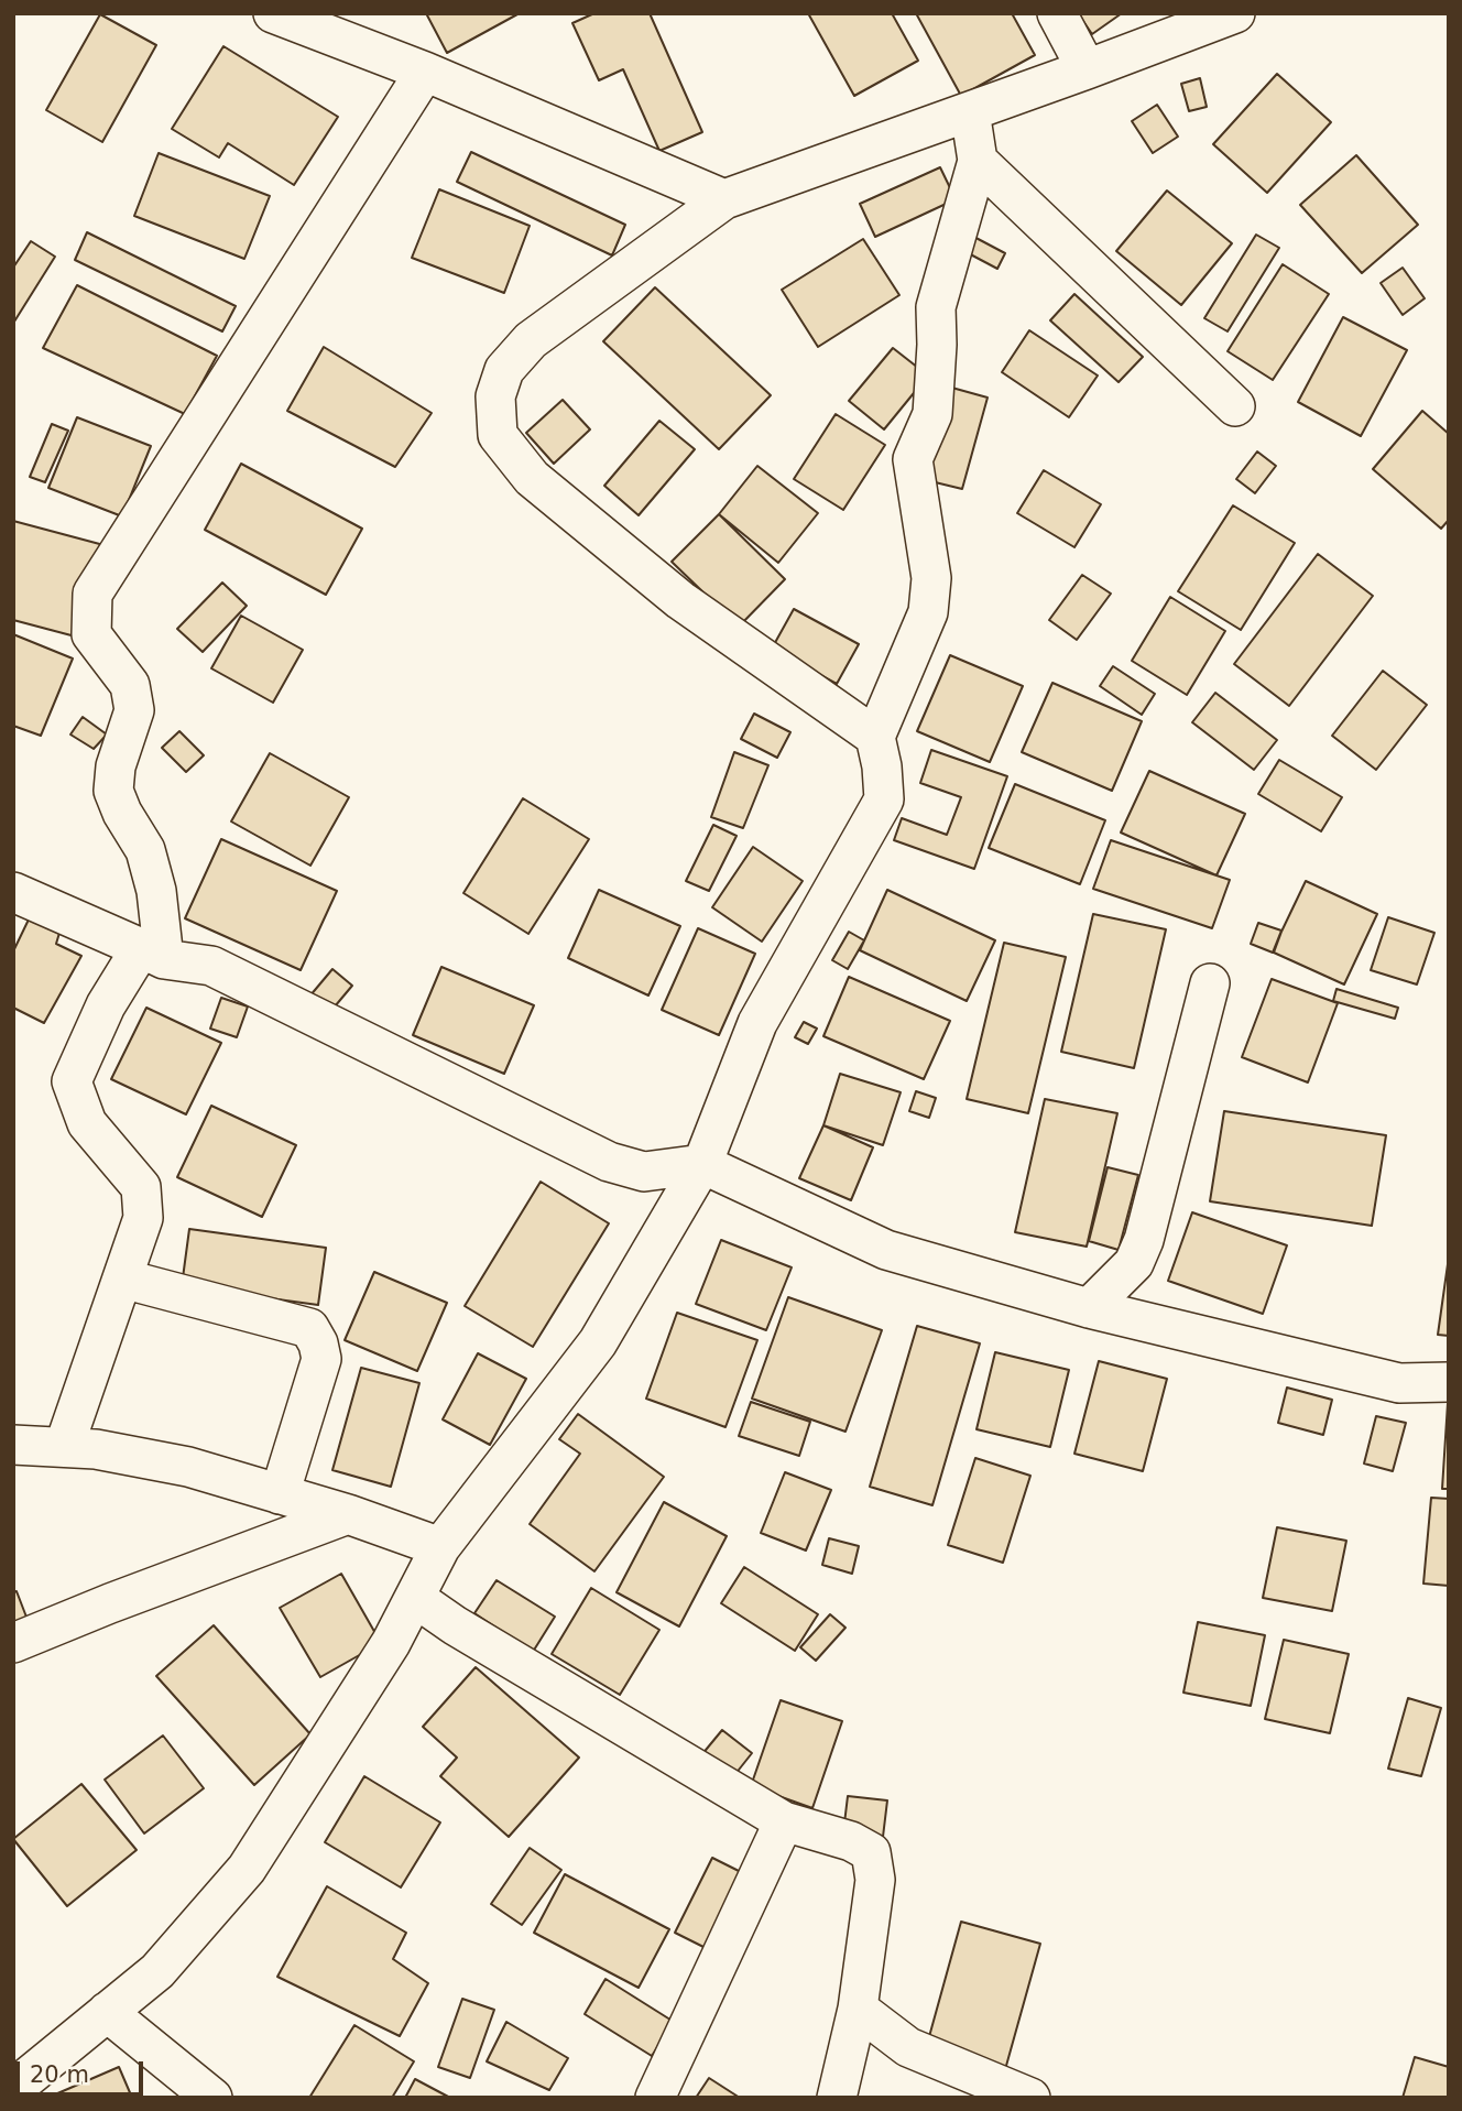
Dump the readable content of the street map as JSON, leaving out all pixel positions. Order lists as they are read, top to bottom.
{
  "scale_bar": "20 m"
}
